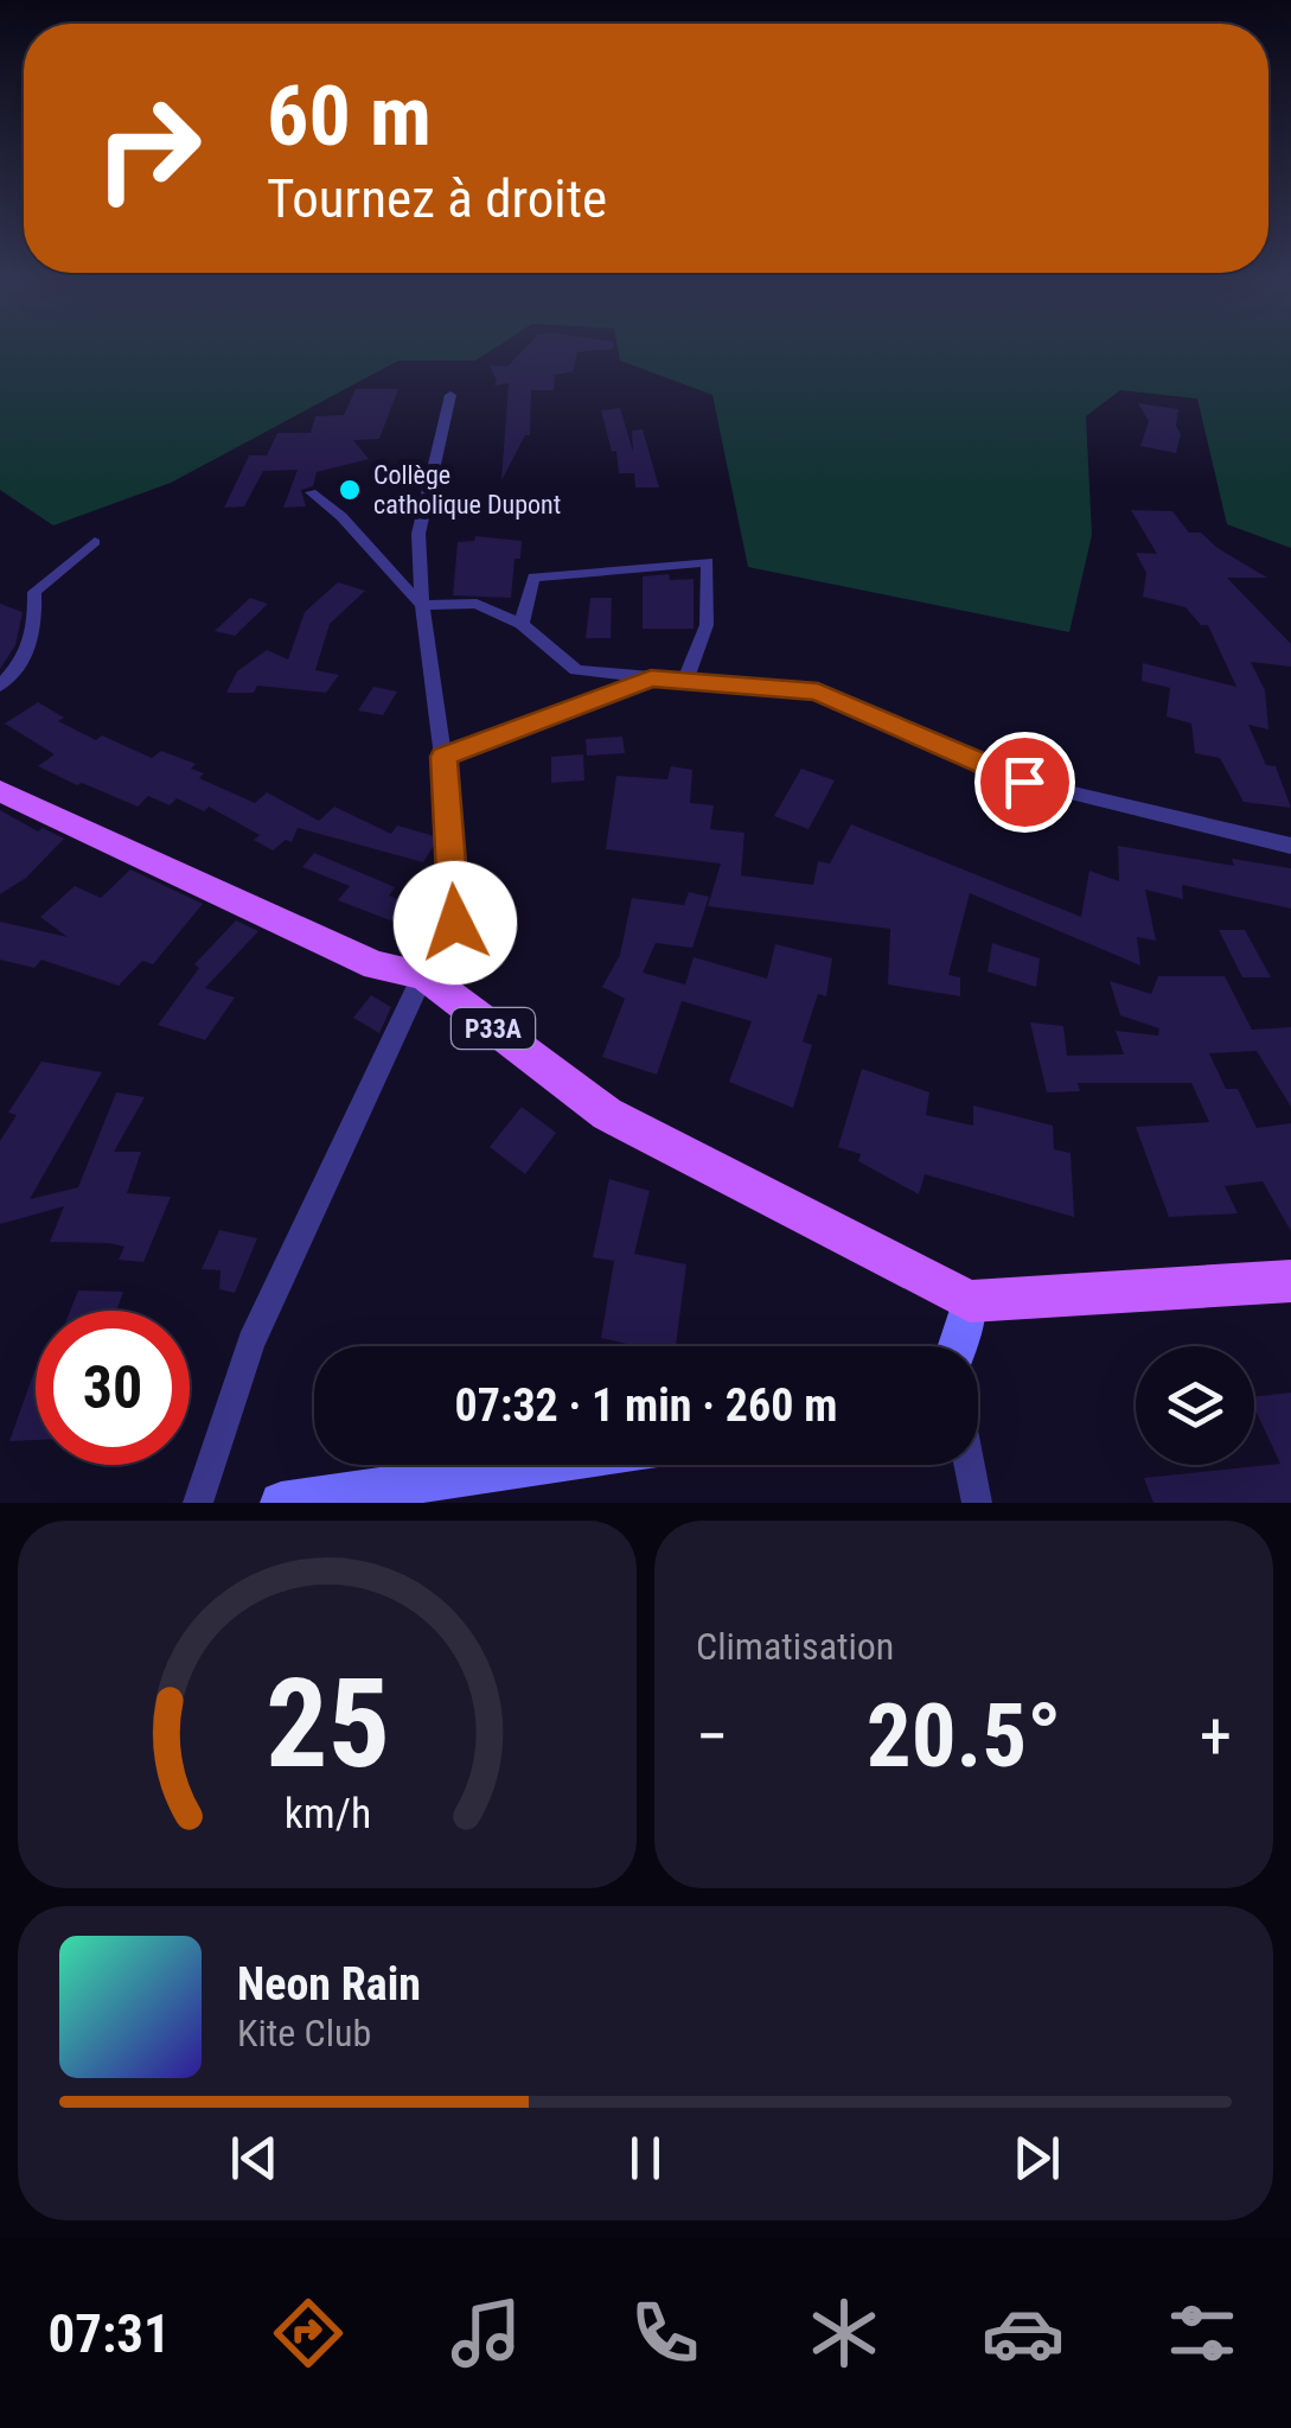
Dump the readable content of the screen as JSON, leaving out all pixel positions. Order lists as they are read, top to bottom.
{
  "streets": {
    "main road": ["P33A"]
  },
  "places": ["Collège catholique Dupont"],
  "page": {
    "turn": ["60 m", "Tournez à droite"],
    "limit": "30",
    "trip": "07:32 · 1 min · 260 m",
    "tile": "Climatisation",
    "heat": ["−", "20.5°", "+"],
    "song": ["Neon Rain", "Kite Club"],
    "tabs": "07:31",
    "gauge": ["25", "km/h"]
  }
}
